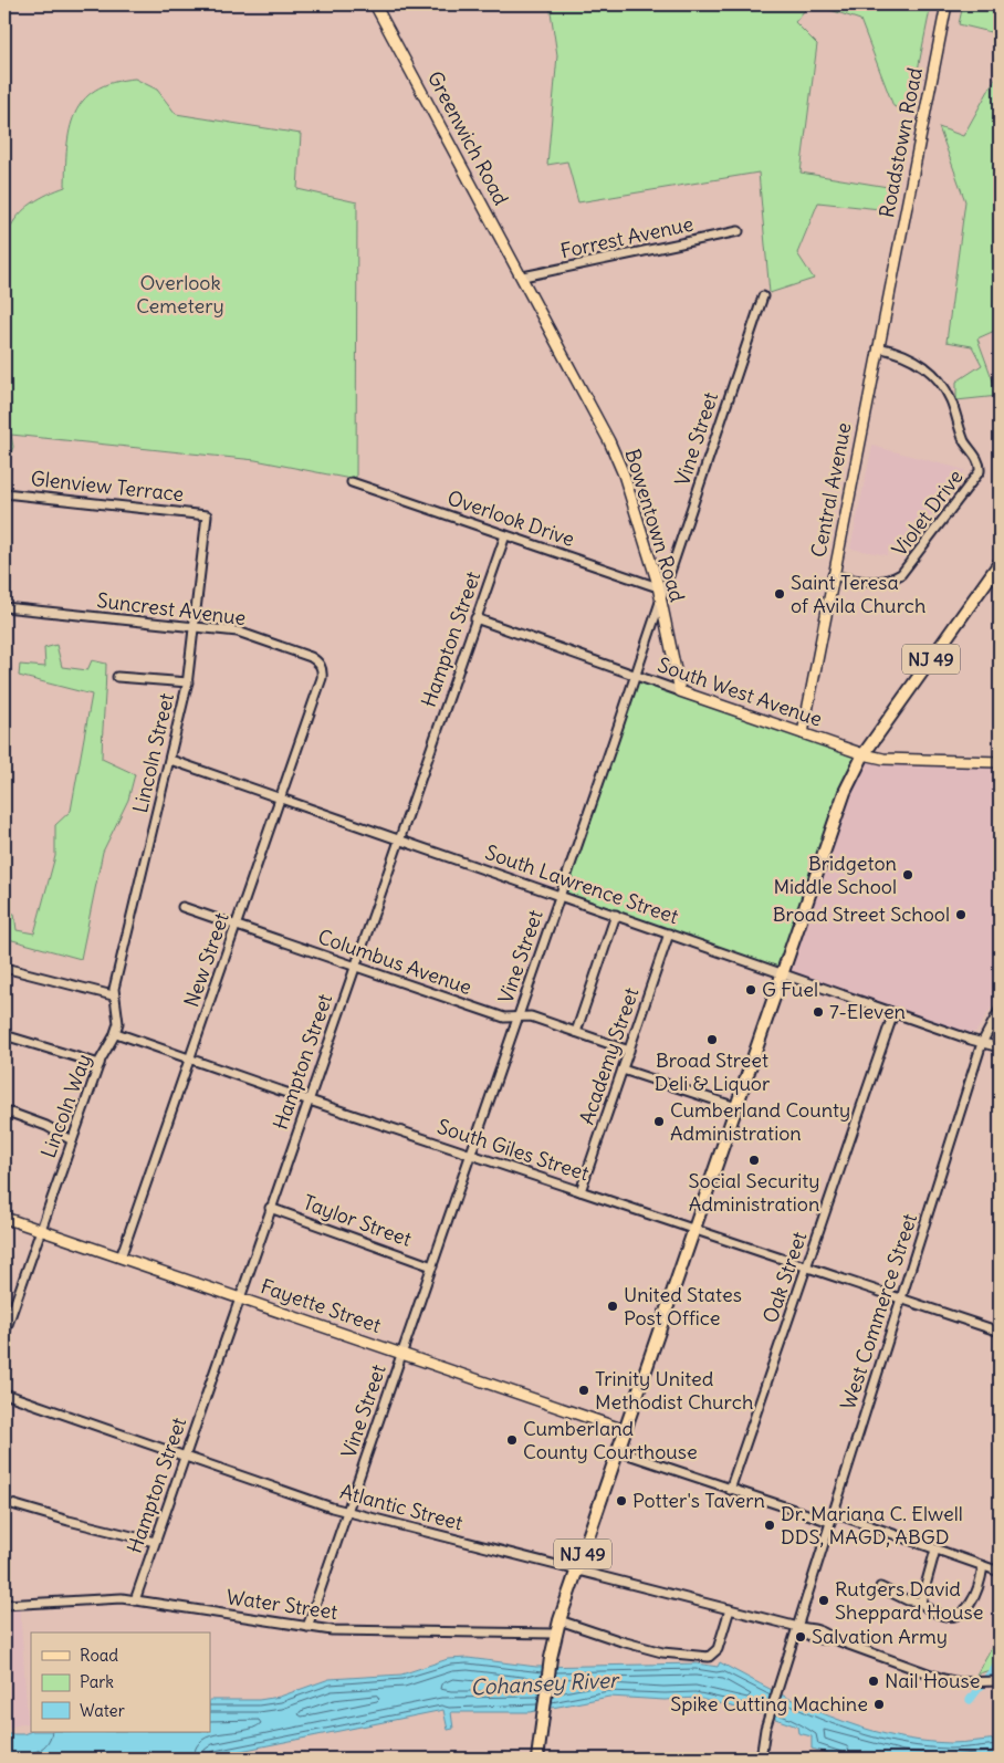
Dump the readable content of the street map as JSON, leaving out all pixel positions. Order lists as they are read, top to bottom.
{
  "streets": {
    "highway": ["NJ 49"],
    "main road": [
      "Greenwich Road",
      "Roadstown Road",
      "Central Avenue",
      "Bowentown Road",
      "South West Avenue",
      "Fayette Street"
    ],
    "street": [
      "Forrest Avenue",
      "Vine Street",
      "Glenview Terrace",
      "Violet Drive",
      "Overlook Drive",
      "Suncrest Avenue",
      "Hampton Street",
      "Lincoln Street",
      "South Lawrence Street",
      "New Street",
      "Columbus Avenue",
      "Academy Street",
      "Lincoln Way",
      "South Giles Street",
      "Taylor Street",
      "Oak Street",
      "West Commerce Street",
      "Atlantic Street",
      "Water Street"
    ]
  },
  "crossings": [
    ["Greenwich Road", "Forrest Avenue"],
    ["Greenwich Road", "Bowentown Road"],
    ["Roadstown Road", "Central Avenue"],
    ["Vine Street", "Bowentown Road"],
    ["Vine Street", "South West Avenue"],
    ["Vine Street", "South Lawrence Street"],
    ["Vine Street", "Columbus Avenue"],
    ["Vine Street", "South Giles Street"],
    ["Vine Street", "Taylor Street"],
    ["Vine Street", "Fayette Street"],
    ["Vine Street", "Atlantic Street"],
    ["Vine Street", "Water Street"],
    ["Glenview Terrace", "Lincoln Street"],
    ["Central Avenue", "Violet Drive"],
    ["Central Avenue", "South West Avenue"],
    ["Overlook Drive", "Bowentown Road"],
    ["Overlook Drive", "Hampton Street"],
    ["Bowentown Road", "South West Avenue"],
    ["Suncrest Avenue", "Lincoln Street"],
    ["Suncrest Avenue", "New Street"],
    ["Hampton Street", "South West Avenue"],
    ["Hampton Street", "South Lawrence Street"],
    ["Hampton Street", "Columbus Avenue"],
    ["Hampton Street", "South Giles Street"],
    ["Hampton Street", "Taylor Street"],
    ["Hampton Street", "Fayette Street"],
    ["Hampton Street", "Atlantic Street"],
    ["Hampton Street", "Water Street"],
    ["NJ 49", "South West Avenue"],
    ["NJ 49", "South Lawrence Street"],
    ["NJ 49", "South Giles Street"],
    ["NJ 49", "Fayette Street"],
    ["NJ 49", "Atlantic Street"],
    ["NJ 49", "Water Street"],
    ["Lincoln Street", "South Lawrence Street"],
    ["Lincoln Street", "Lincoln Way"],
    ["South Lawrence Street", "New Street"],
    ["South Lawrence Street", "Academy Street"],
    ["South Lawrence Street", "Oak Street"],
    ["South Lawrence Street", "West Commerce Street"],
    ["New Street", "Columbus Avenue"],
    ["New Street", "South Giles Street"],
    ["New Street", "Fayette Street"],
    ["Columbus Avenue", "Academy Street"],
    ["Academy Street", "South Giles Street"],
    ["Lincoln Way", "South Giles Street"],
    ["Lincoln Way", "Fayette Street"],
    ["South Giles Street", "Oak Street"],
    ["South Giles Street", "West Commerce Street"],
    ["West Commerce Street", "Atlantic Street"]
  ],
  "water": ["Cohansey River"],
  "parks": ["Overlook Cemetery"],
  "places": [
    "Saint Teresa of Avila Church",
    "Bridgeton Middle School",
    "Broad Street School",
    "G Fuel",
    "7-Eleven",
    "Broad Street Deli & Liquor",
    "Cumberland County Administration",
    "Social Security Administration",
    "United States Post Office",
    "Trinity United Methodist Church",
    "Cumberland County Courthouse",
    "Potter's Tavern",
    "Dr. Mariana C. Elwell DDS, MAGD, ABGD",
    "Rutgers David Sheppard House",
    "Salvation Army",
    "Nail House",
    "Spike Cutting Machine"
  ],
  "legend": ["Road", "Park", "Water"]
}
